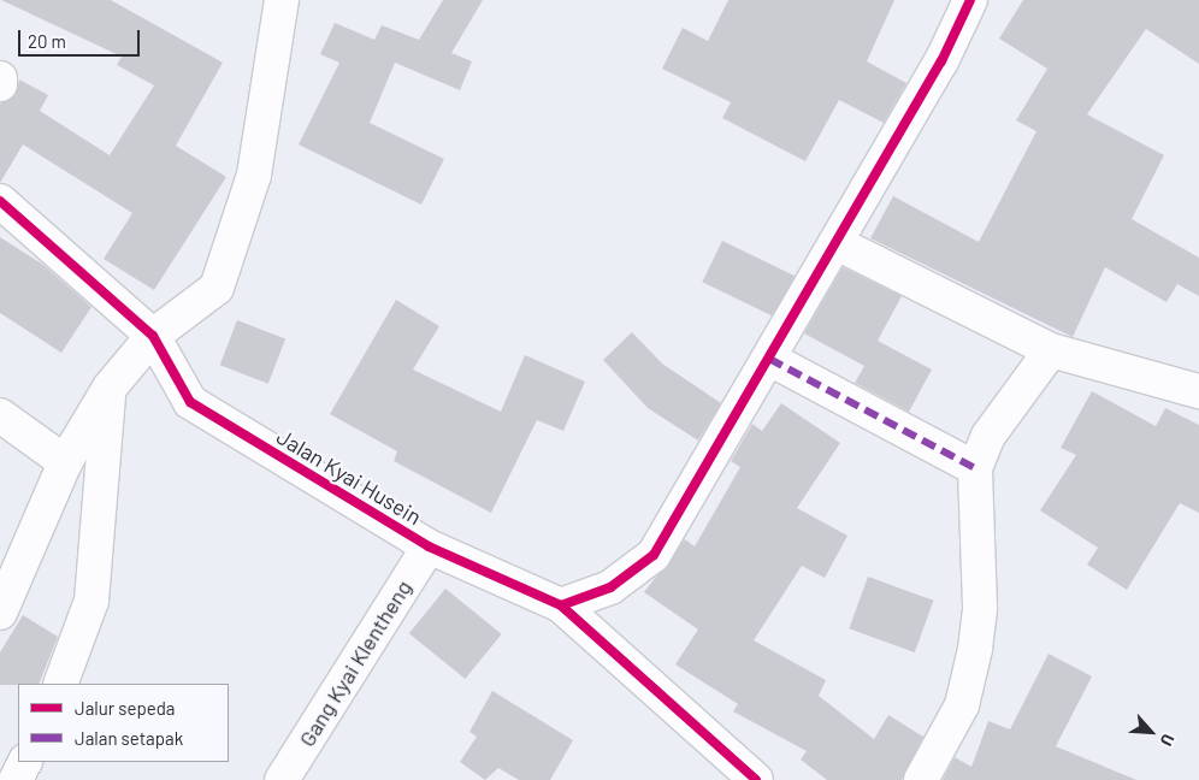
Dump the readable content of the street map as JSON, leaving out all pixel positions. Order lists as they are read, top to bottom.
{
  "streets": {
    "street": ["Jalan Kyai Husein", "Gang Kyai Klentheng"]
  },
  "crossings": [
    ["Jalan Kyai Husein", "Gang Kyai Klentheng"]
  ],
  "legend": ["Jalur sepeda", "Jalan setapak"],
  "scale_bar": "20 m",
  "north": "bottom right"
}
